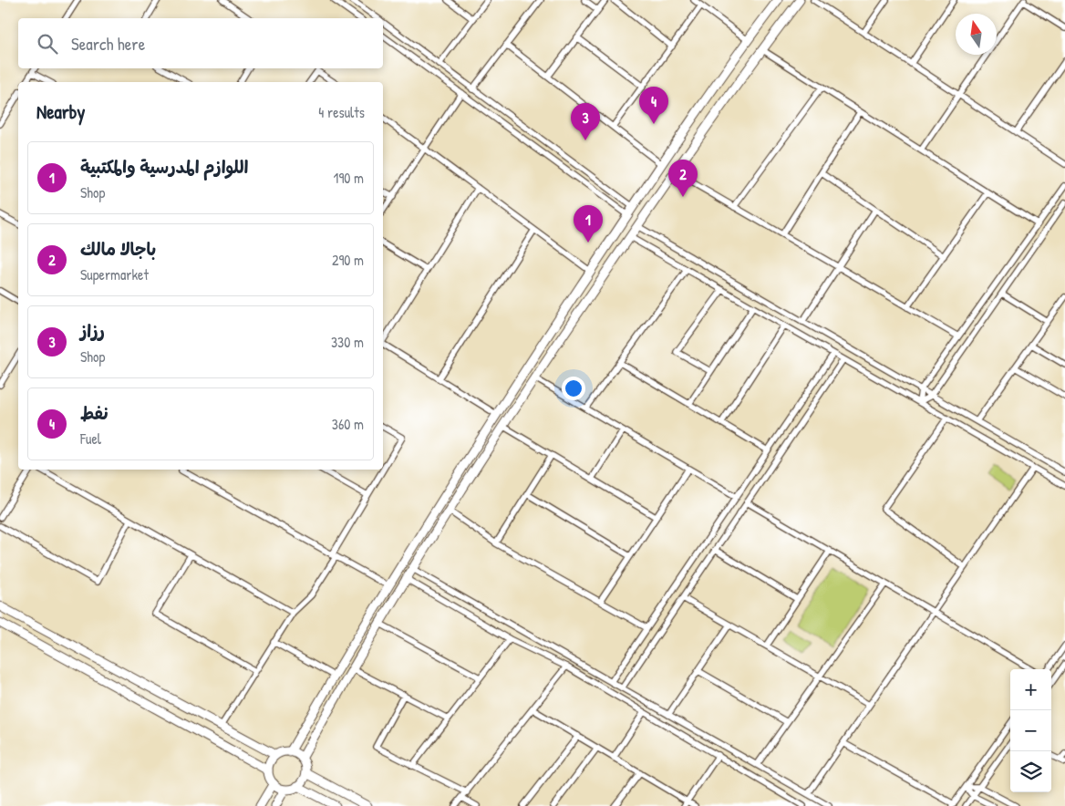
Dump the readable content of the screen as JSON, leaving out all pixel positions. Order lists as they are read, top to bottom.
{
  "north": "top",
  "page": {
    "search": "Search here",
    "heading": ["Nearby", "4 results"],
    "pins": [
      "4",
      "3",
      "2",
      "1"
    ],
    "list": [
      {
        "mark": "1",
        "name": "اللوازم المدرسية والمكتبية",
        "note": "Shop",
        "value": "190 m"
      },
      {
        "mark": "2",
        "name": "باجالا مالك",
        "note": "Supermarket",
        "value": "290 m"
      },
      {
        "mark": "3",
        "name": "رزاز",
        "note": "Shop",
        "value": "330 m"
      },
      {
        "mark": "4",
        "name": "نفط",
        "note": "Fuel",
        "value": "360 m"
      }
    ],
    "map_buttons": ["+", "−"]
  }
}
